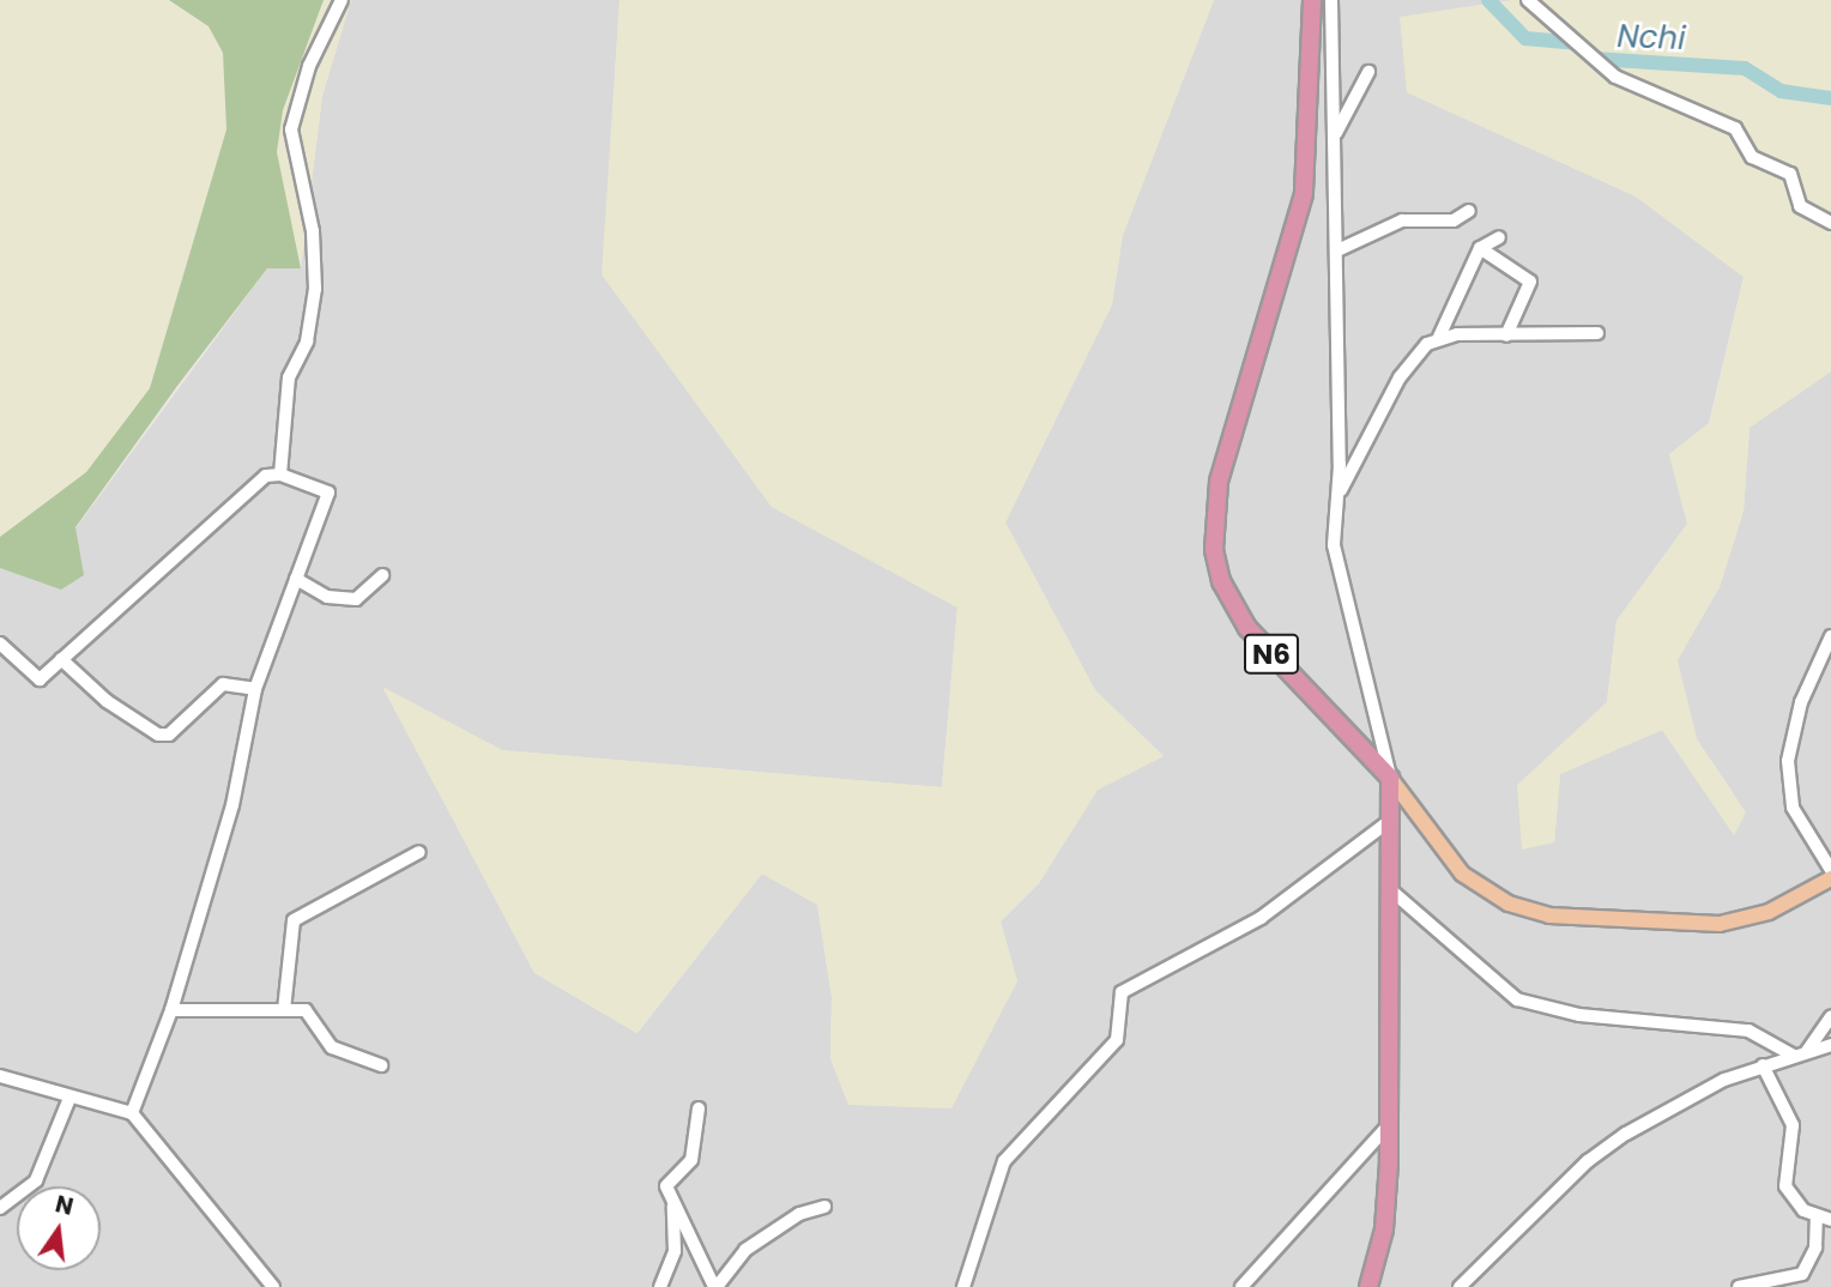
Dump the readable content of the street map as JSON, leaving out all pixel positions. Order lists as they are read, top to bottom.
{
  "streets": {
    "highway": ["N6"]
  },
  "water": ["Nchi"],
  "north": "top"
}
